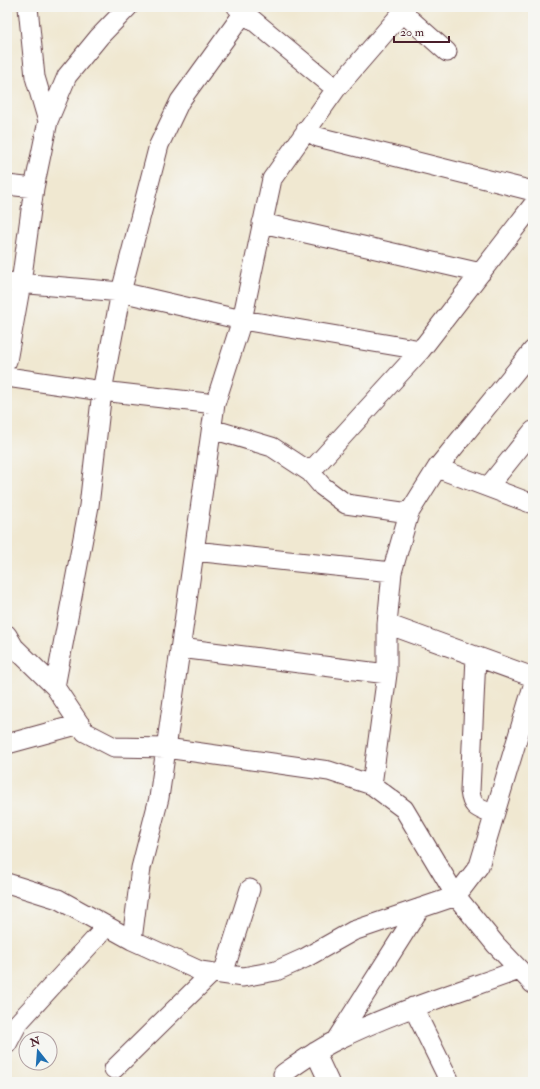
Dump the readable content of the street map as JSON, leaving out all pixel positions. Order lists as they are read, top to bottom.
{
  "scale_bar": "20 m",
  "north": "top"
}
